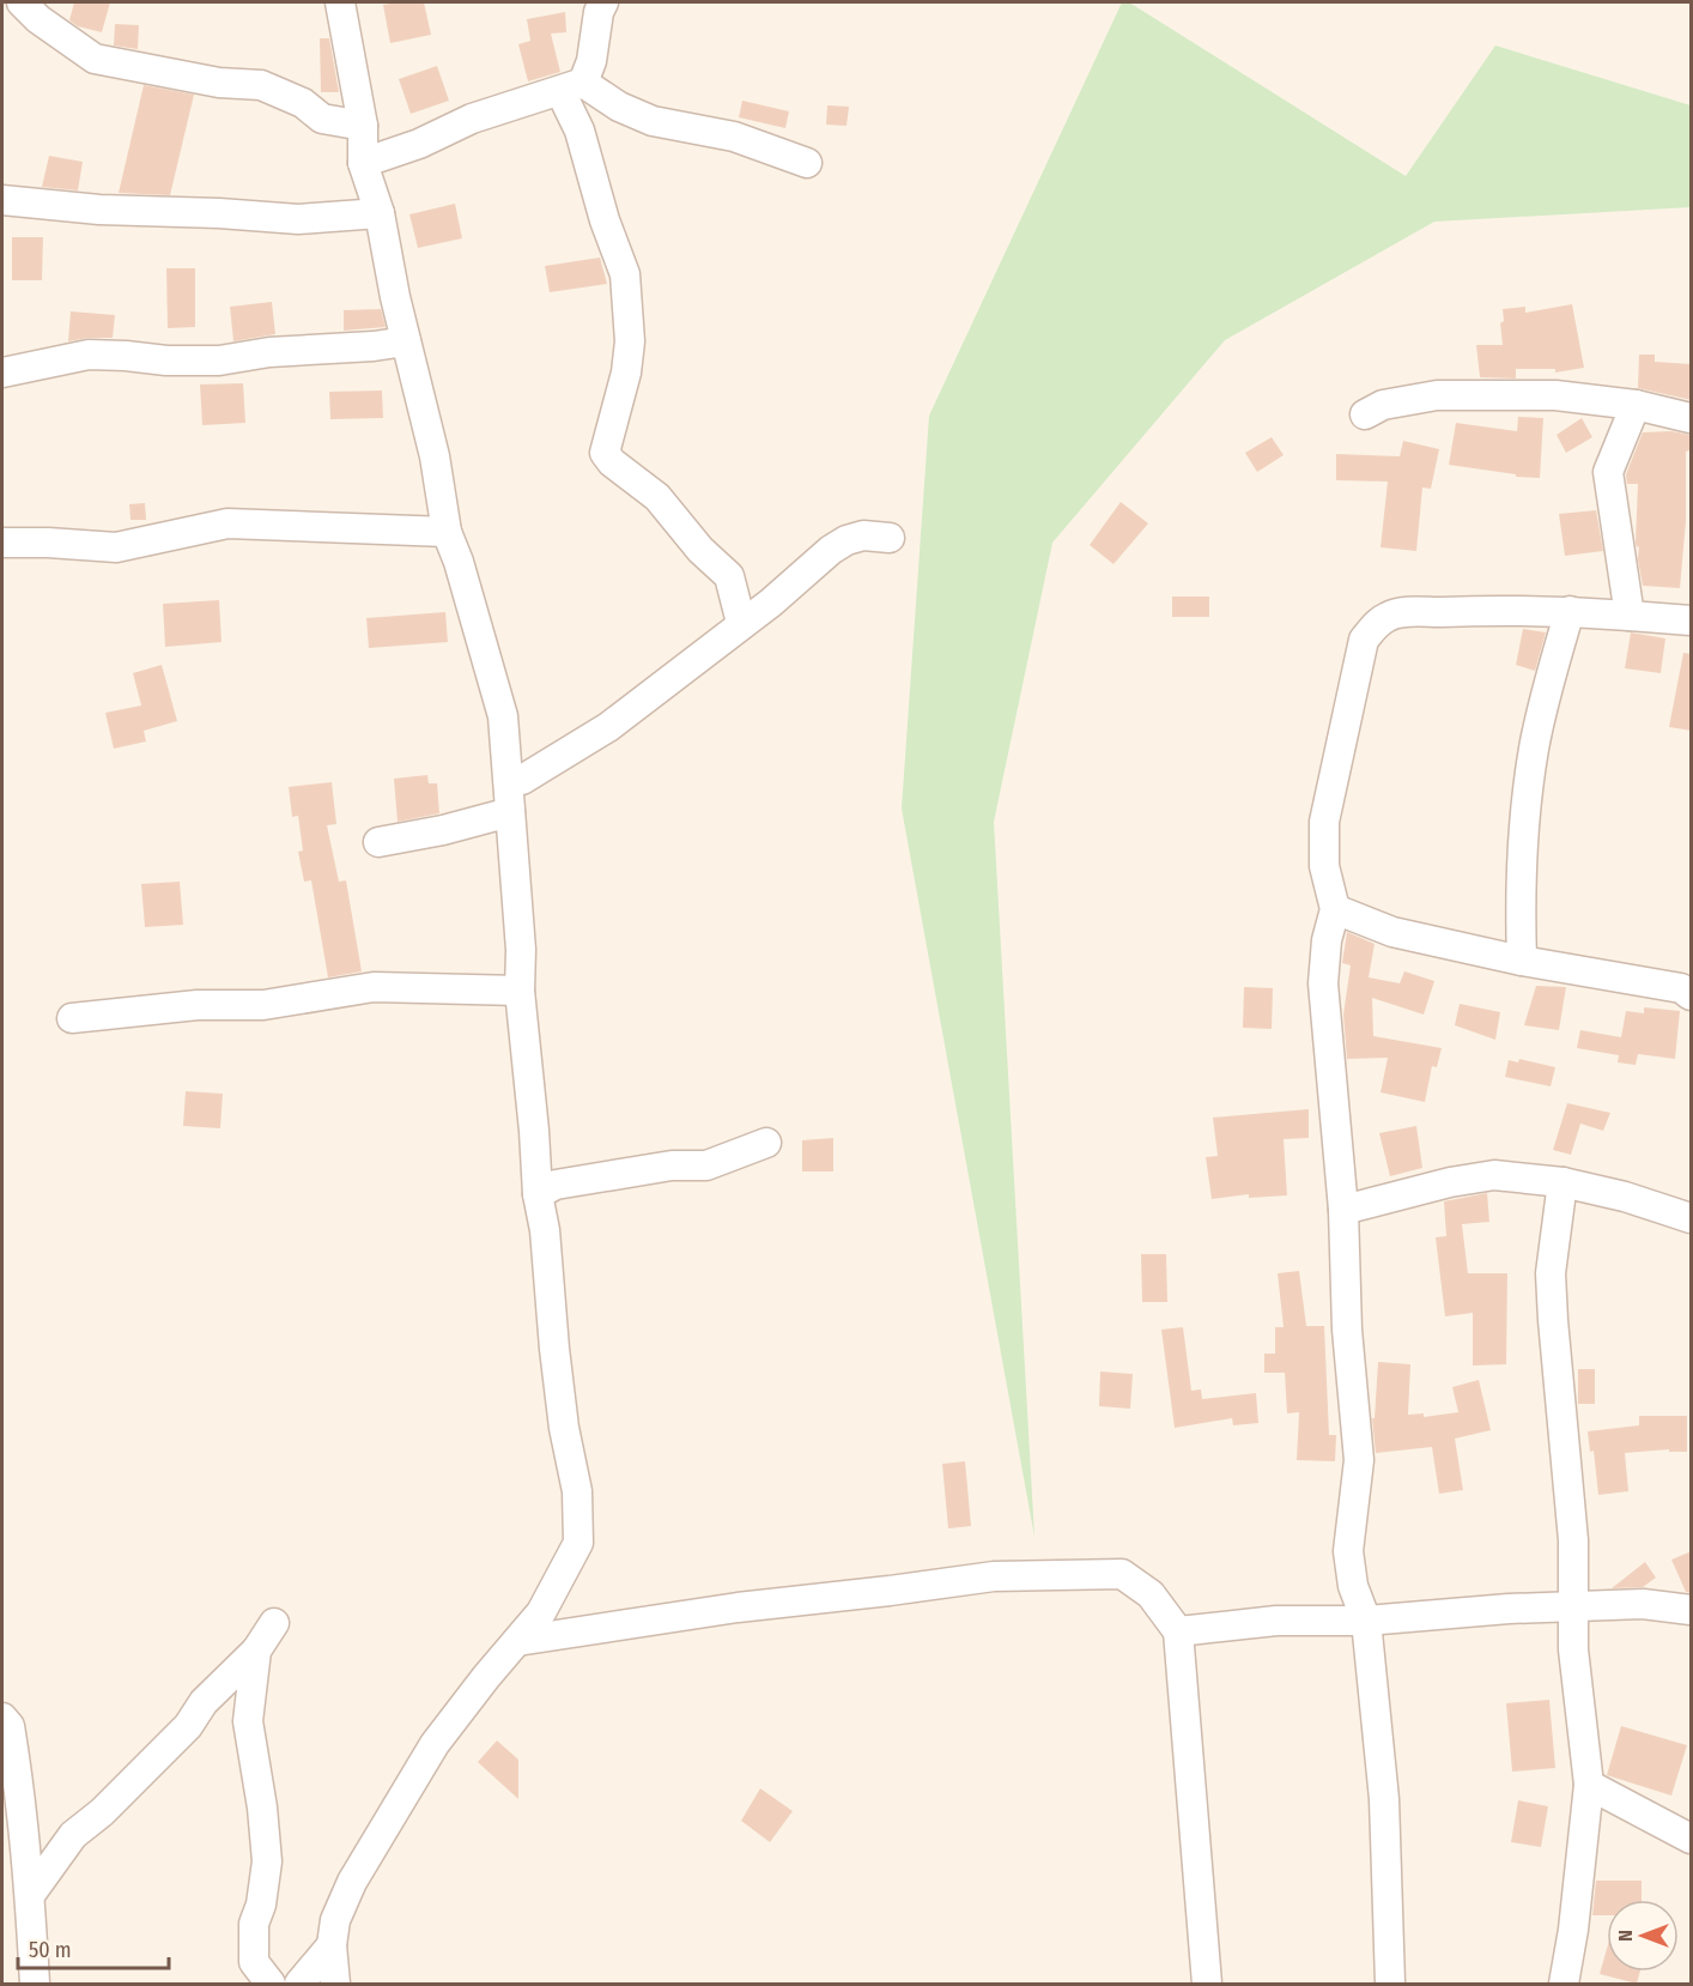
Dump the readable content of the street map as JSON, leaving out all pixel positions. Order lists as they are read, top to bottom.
{
  "scale_bar": "50 m",
  "north": "left"
}
